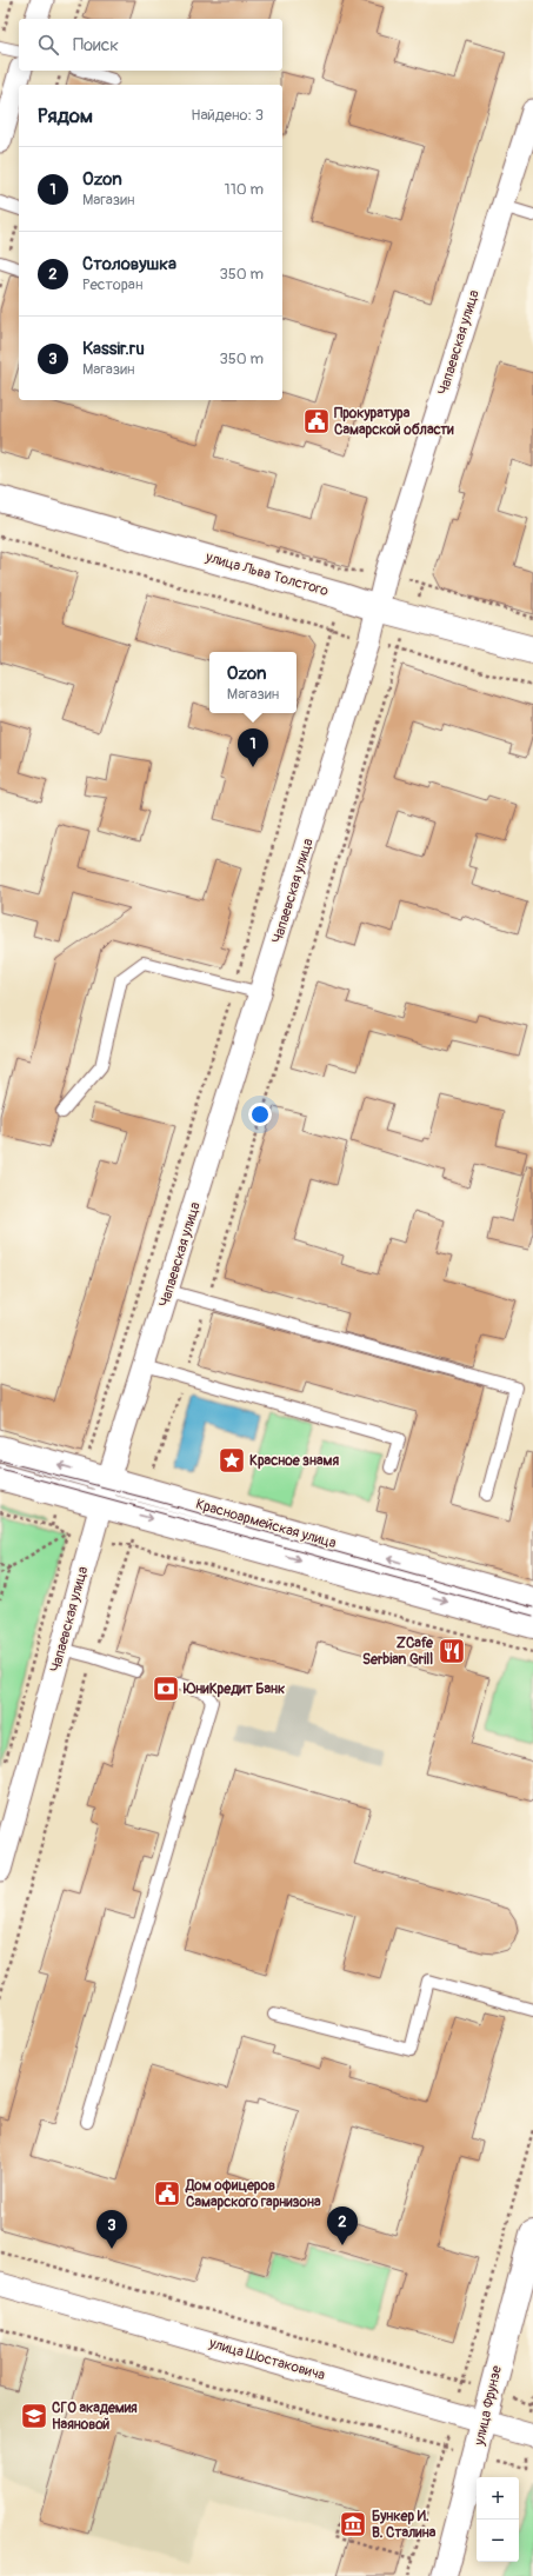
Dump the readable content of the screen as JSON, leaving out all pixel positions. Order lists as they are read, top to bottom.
{
  "streets": {
    "main road": ["улица Льва Толстого", "Красноармейская улица", "улица Фрунзе"],
    "street": ["Чапаевская улица", "улица Шостаковича"]
  },
  "crossings": [
    ["Чапаевская улица", "улица Льва Толстого"],
    ["Чапаевская улица", "Красноармейская улица"],
    ["улица Шостаковича", "улица Фрунзе"]
  ],
  "places": {
    "public building": ["Прокуратура Самарской области", "Дом офицеров Самарского гарнизона"],
    "place": ["Красное знамя"],
    "restaurant": ["ZCafe Serbian Grill"],
    "bank": ["ЮниКредит Банк"],
    "school or university": ["СГО академия Наяновой"],
    "museum": ["Бункер И. В. Сталина"]
  },
  "page": {
    "search": "Поиск",
    "heading": ["Рядом", "Найдено: 3"],
    "list": [
      {
        "mark": "1",
        "name": "Ozon",
        "note": "Магазин",
        "value": "110 m"
      },
      {
        "mark": "2",
        "name": "Столовушка",
        "note": "Ресторан",
        "value": "350 m"
      },
      {
        "mark": "3",
        "name": "Kassir.ru",
        "note": "Магазин",
        "value": "350 m"
      }
    ],
    "popup": ["Ozon", "Магазин"],
    "pins": ["1", "2", "3"],
    "map_buttons": ["+", "−"]
  }
}
